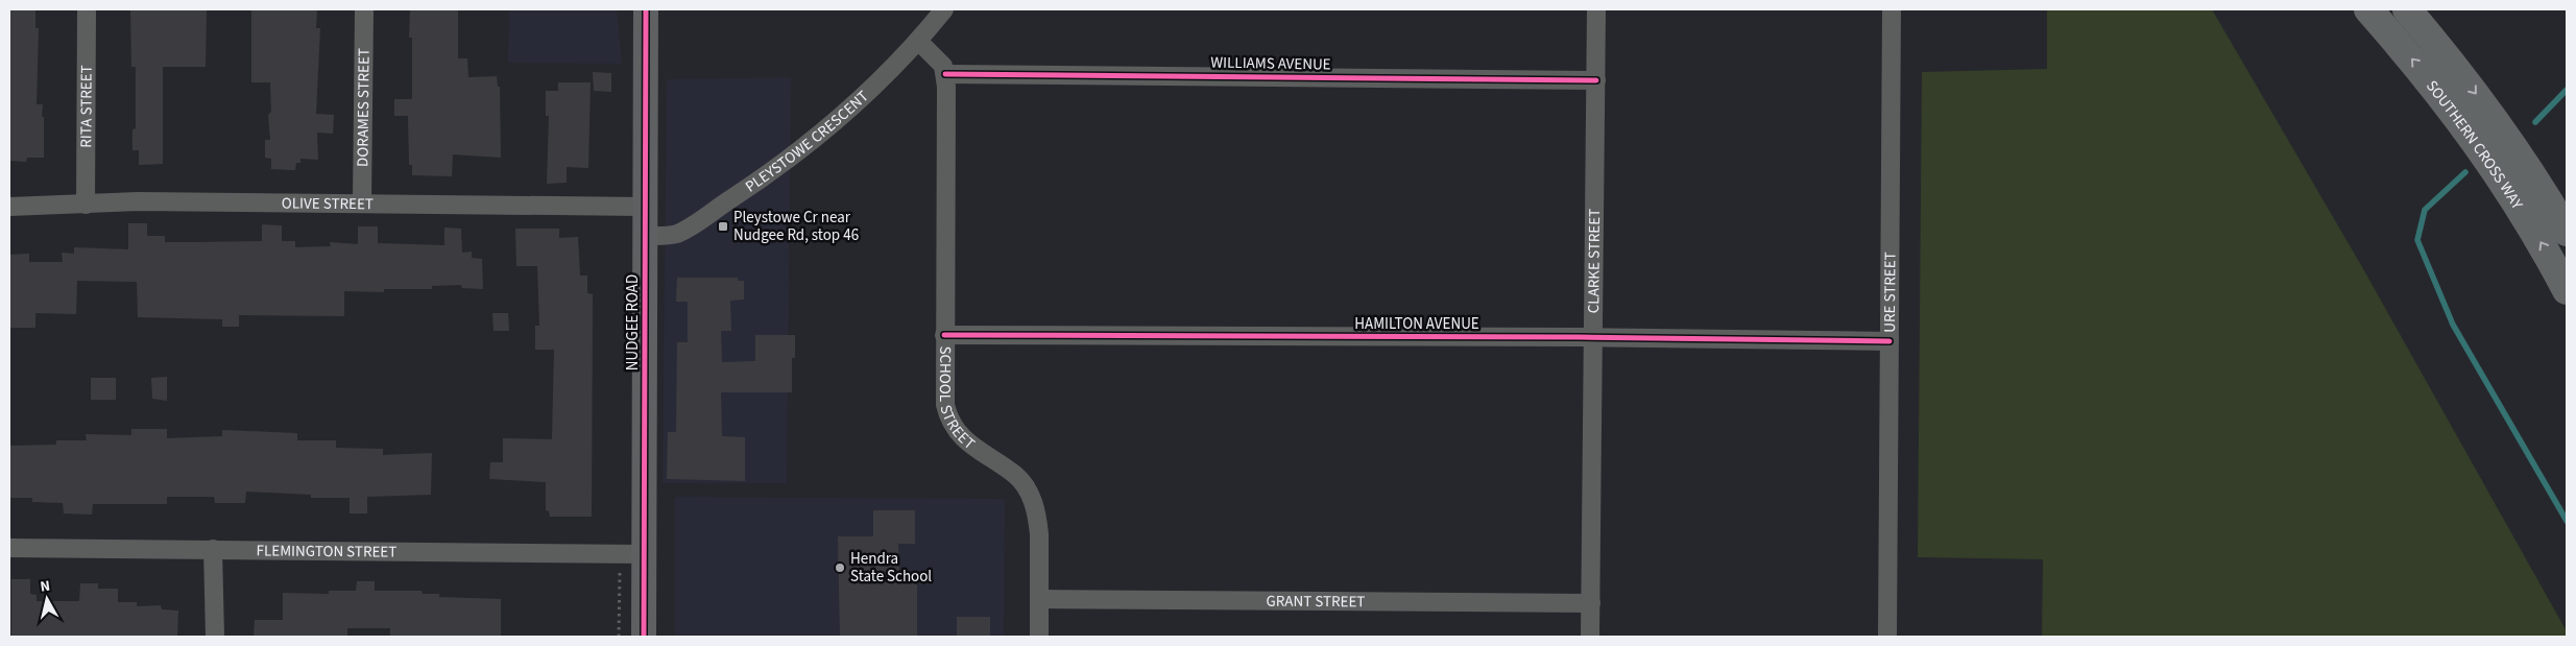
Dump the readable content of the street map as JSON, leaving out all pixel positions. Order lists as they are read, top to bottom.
{
  "streets": {
    "highway": ["SOUTHERN CROSS WAY"],
    "main road": ["NUDGEE ROAD"],
    "street": [
      "WILLIAMS AVENUE",
      "RITA STREET",
      "DORAMES STREET",
      "PLEYSTOWE CRESCENT",
      "OLIVE STREET",
      "CLARKE STREET",
      "URE STREET",
      "HAMILTON AVENUE",
      "SCHOOL STREET",
      "FLEMINGTON STREET",
      "GRANT STREET"
    ]
  },
  "crossings": [
    ["WILLIAMS AVENUE", "CLARKE STREET"],
    ["WILLIAMS AVENUE", "SCHOOL STREET"],
    ["RITA STREET", "OLIVE STREET"],
    ["DORAMES STREET", "OLIVE STREET"],
    ["PLEYSTOWE CRESCENT", "NUDGEE ROAD"],
    ["OLIVE STREET", "NUDGEE ROAD"],
    ["CLARKE STREET", "HAMILTON AVENUE"],
    ["CLARKE STREET", "GRANT STREET"],
    ["URE STREET", "HAMILTON AVENUE"],
    ["NUDGEE ROAD", "FLEMINGTON STREET"],
    ["HAMILTON AVENUE", "SCHOOL STREET"],
    ["SCHOOL STREET", "GRANT STREET"]
  ],
  "places": {
    "transit": ["Pleystowe Cr near Nudgee Rd, stop 46"],
    "other": ["Hendra State School"]
  },
  "north": "top"
}
